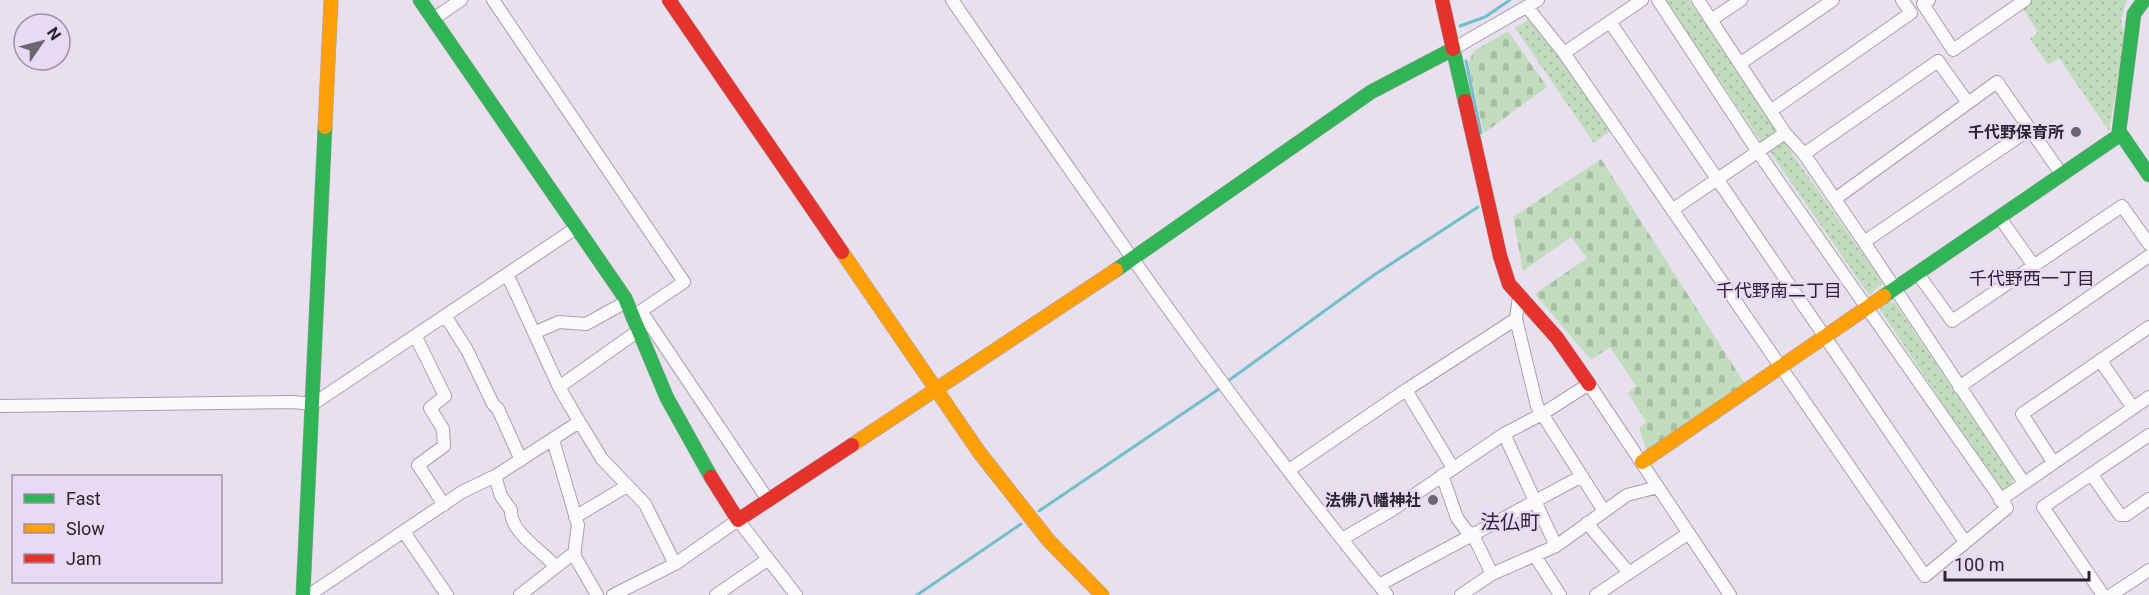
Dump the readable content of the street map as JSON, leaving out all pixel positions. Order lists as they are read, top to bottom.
{
  "districts": ["千代野西一丁目", "千代野南二丁目", "法仏町"],
  "places": ["千代野保育所", "法佛八幡神社"],
  "legend": ["Fast", "Slow", "Jam"],
  "scale_bar": "100 m",
  "north": "top right"
}
